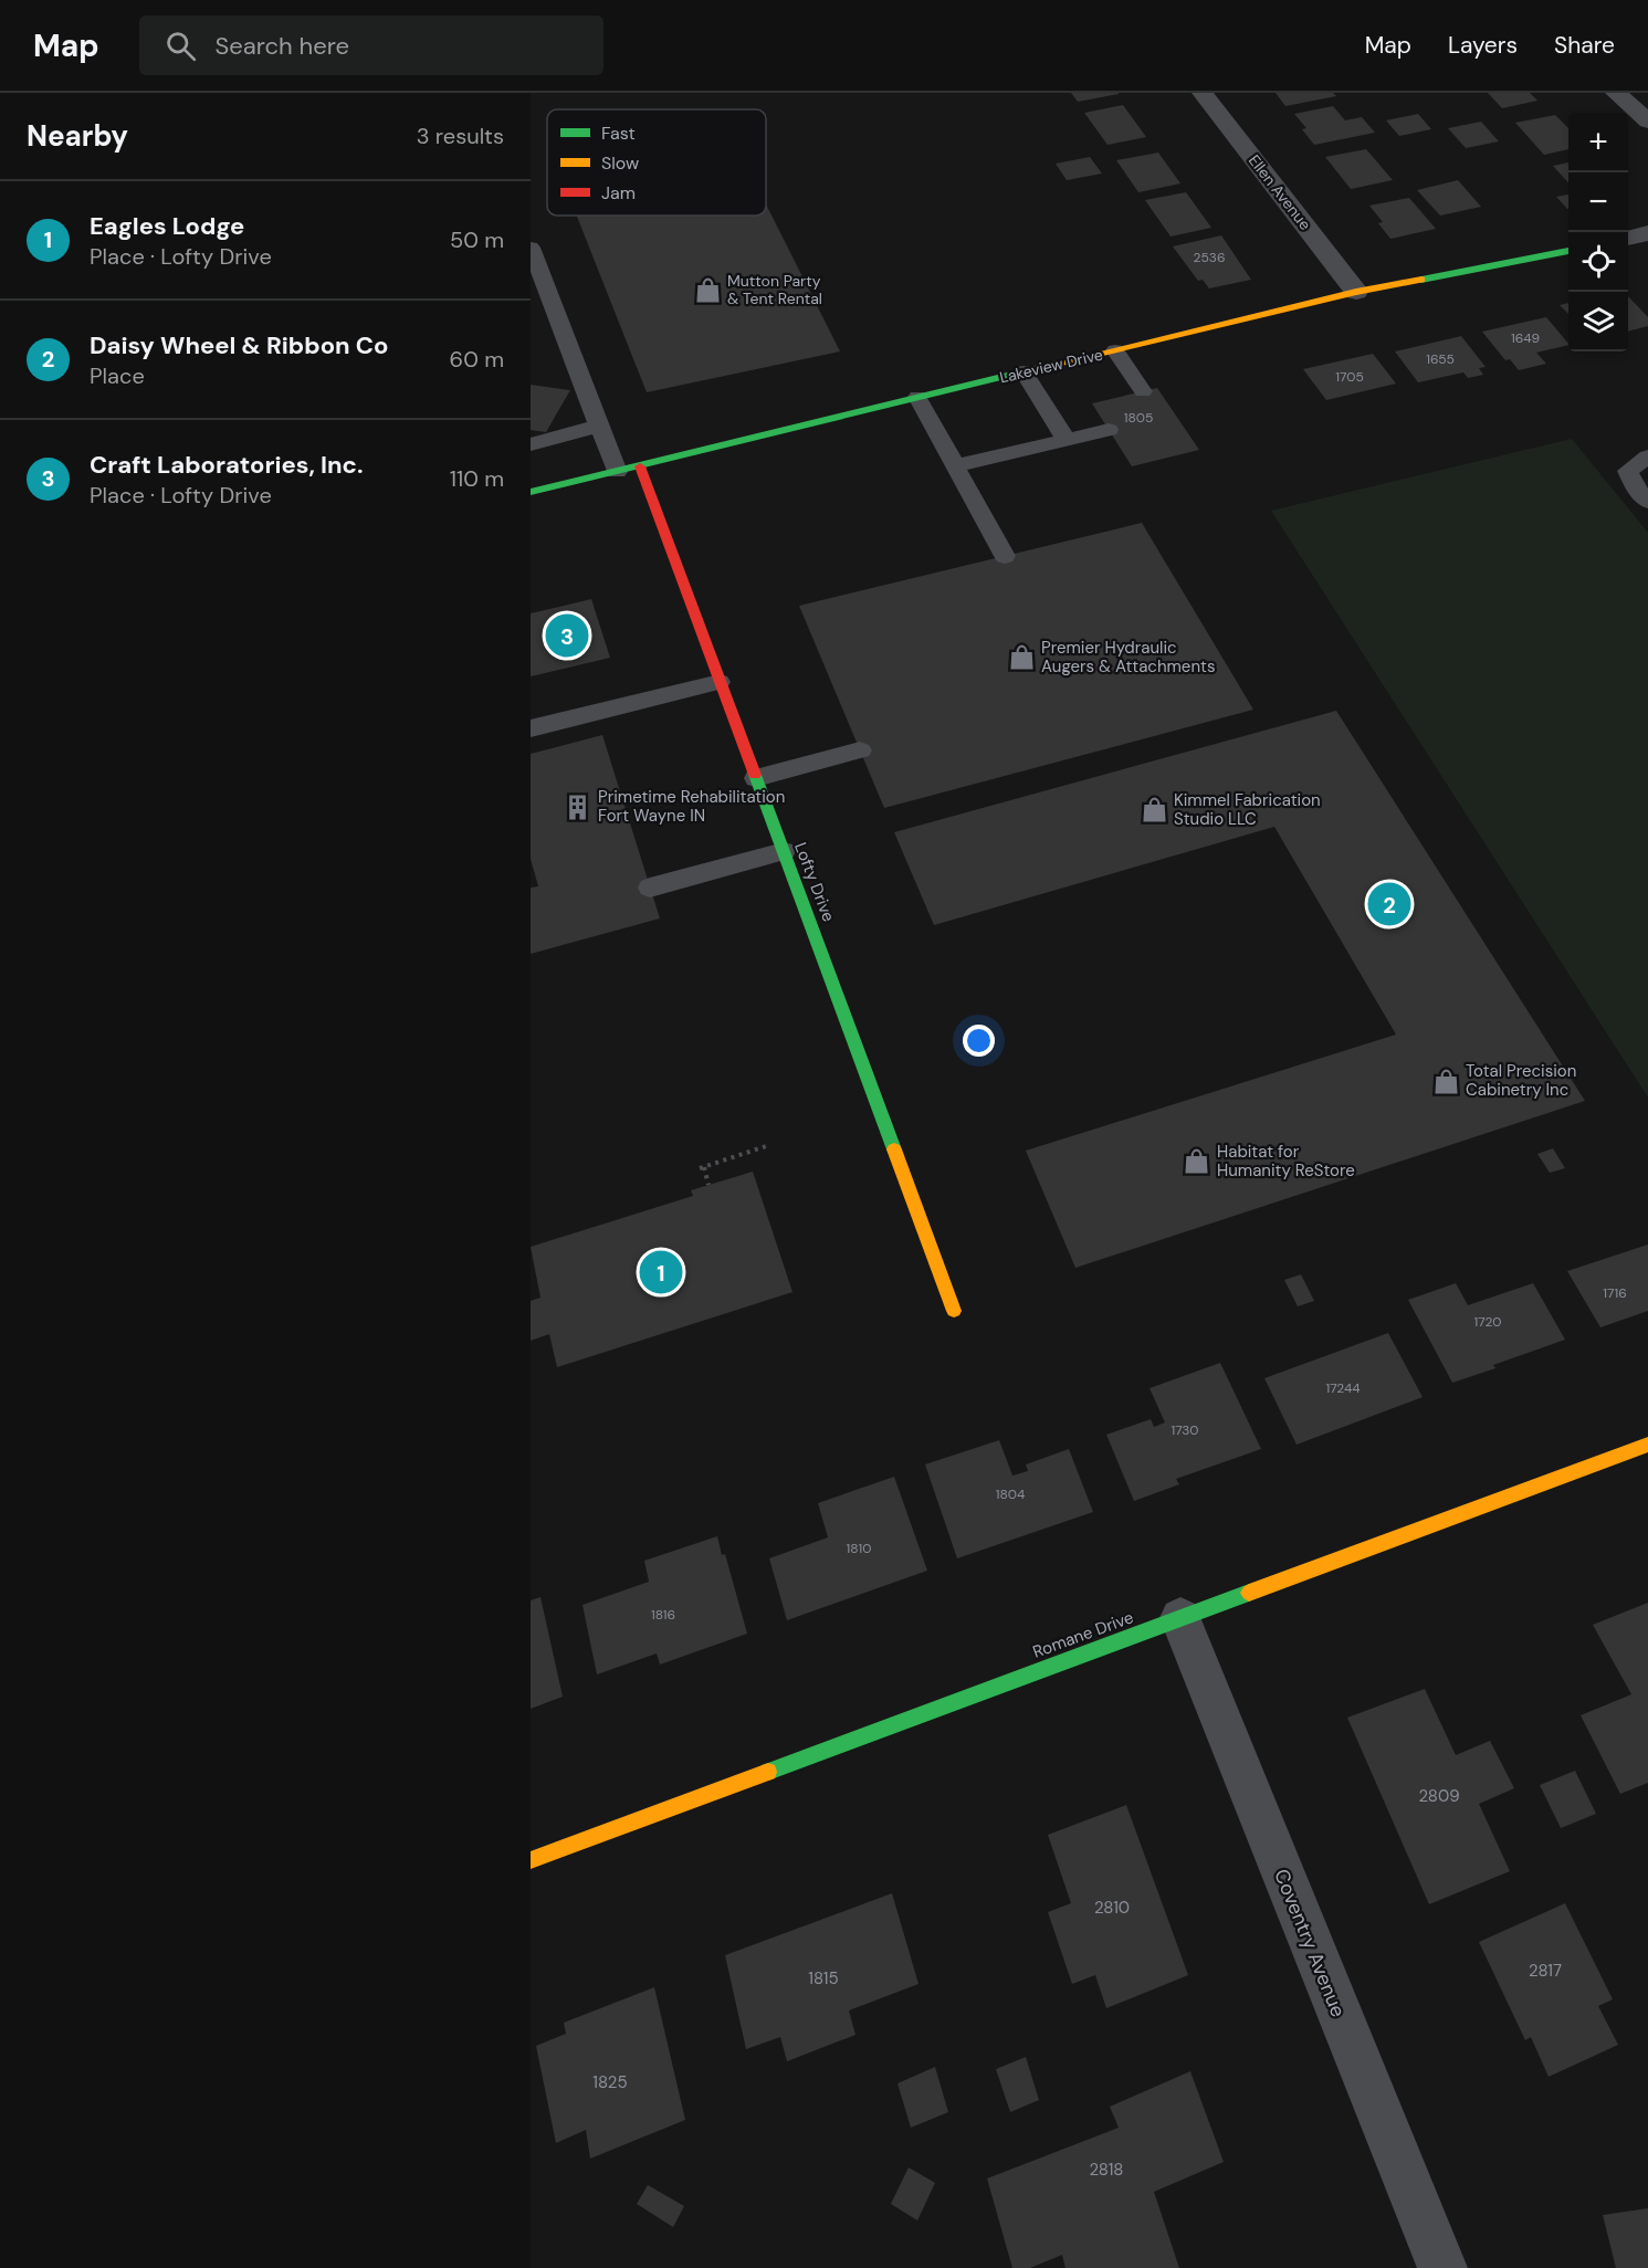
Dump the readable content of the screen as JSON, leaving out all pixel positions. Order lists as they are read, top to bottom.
{
  "streets": {
    "street": [
      "Ellen Avenue",
      "Lakeview Drive",
      "Lofty Drive",
      "Romane Drive",
      "Coventry Avenue"
    ]
  },
  "crossings": [
    ["Ellen Avenue", "Lakeview Drive"],
    ["Lakeview Drive", "Lofty Drive"],
    ["Romane Drive", "Coventry Avenue"]
  ],
  "places": {
    "shop": [
      "Mutton Party & Tent Rental",
      "Premier Hydraulic Augers & Attachments",
      "Kimmel Fabrication Studio LLC",
      "Total Precision Cabinetry Inc",
      "Habitat for Humanity ReStore"
    ],
    "building": ["Primetime Rehabilitation Fort Wayne IN"]
  },
  "house_numbers": [
    "2536",
    "1649",
    "1655",
    "1705",
    "1805",
    "1716",
    "1720",
    "17244",
    "1730",
    "1804",
    "1810",
    "1816",
    "2809",
    "2810",
    "2817",
    "1815",
    "1825",
    "2818"
  ],
  "legend": ["Fast", "Slow", "Jam"],
  "page": {
    "header": "Map",
    "search": "Search here",
    "nav": ["Map", "Layers", "Share"],
    "heading": ["Nearby", "3 results"],
    "map_buttons": ["+", "−"],
    "list": [
      {
        "mark": "1",
        "name": "Eagles Lodge",
        "note": "Place · Lofty Drive",
        "value": "50 m"
      },
      {
        "mark": "2",
        "name": "Daisy Wheel & Ribbon Co",
        "note": "Place",
        "value": "60 m"
      },
      {
        "mark": "3",
        "name": "Craft Laboratories, Inc.",
        "note": "Place · Lofty Drive",
        "value": "110 m"
      }
    ],
    "pins": ["3", "2", "1"]
  }
}
